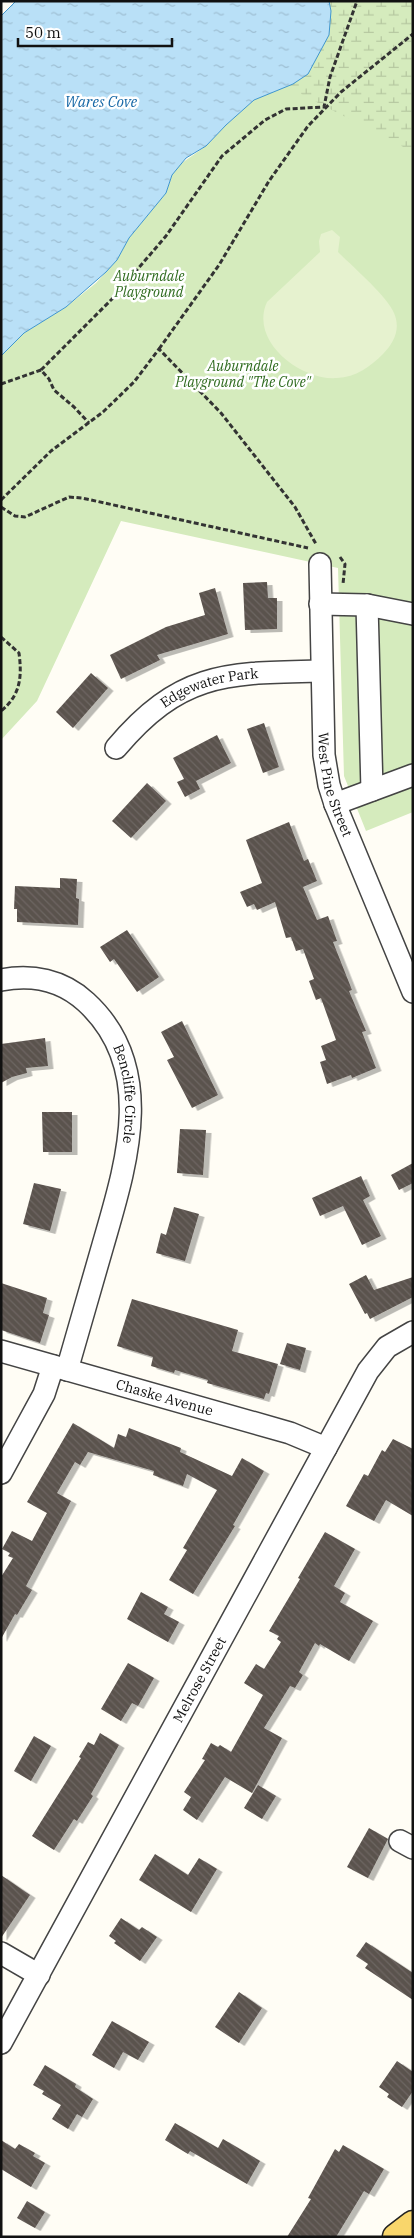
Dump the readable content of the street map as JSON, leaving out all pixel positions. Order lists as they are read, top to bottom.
{
  "streets": {
    "street": [
      "Edgewater Park",
      "West Pine Street",
      "Bencliffe Circle",
      "Chaske Avenue",
      "Melrose Street"
    ]
  },
  "crossings": [
    ["Edgewater Park", "West Pine Street"],
    ["Bencliffe Circle", "Chaske Avenue"],
    ["Chaske Avenue", "Melrose Street"]
  ],
  "water": ["Wares Cove"],
  "parks": ["Auburndale Playground", "Auburndale Playground \"The Cove\""],
  "scale_bar": "50 m"
}
